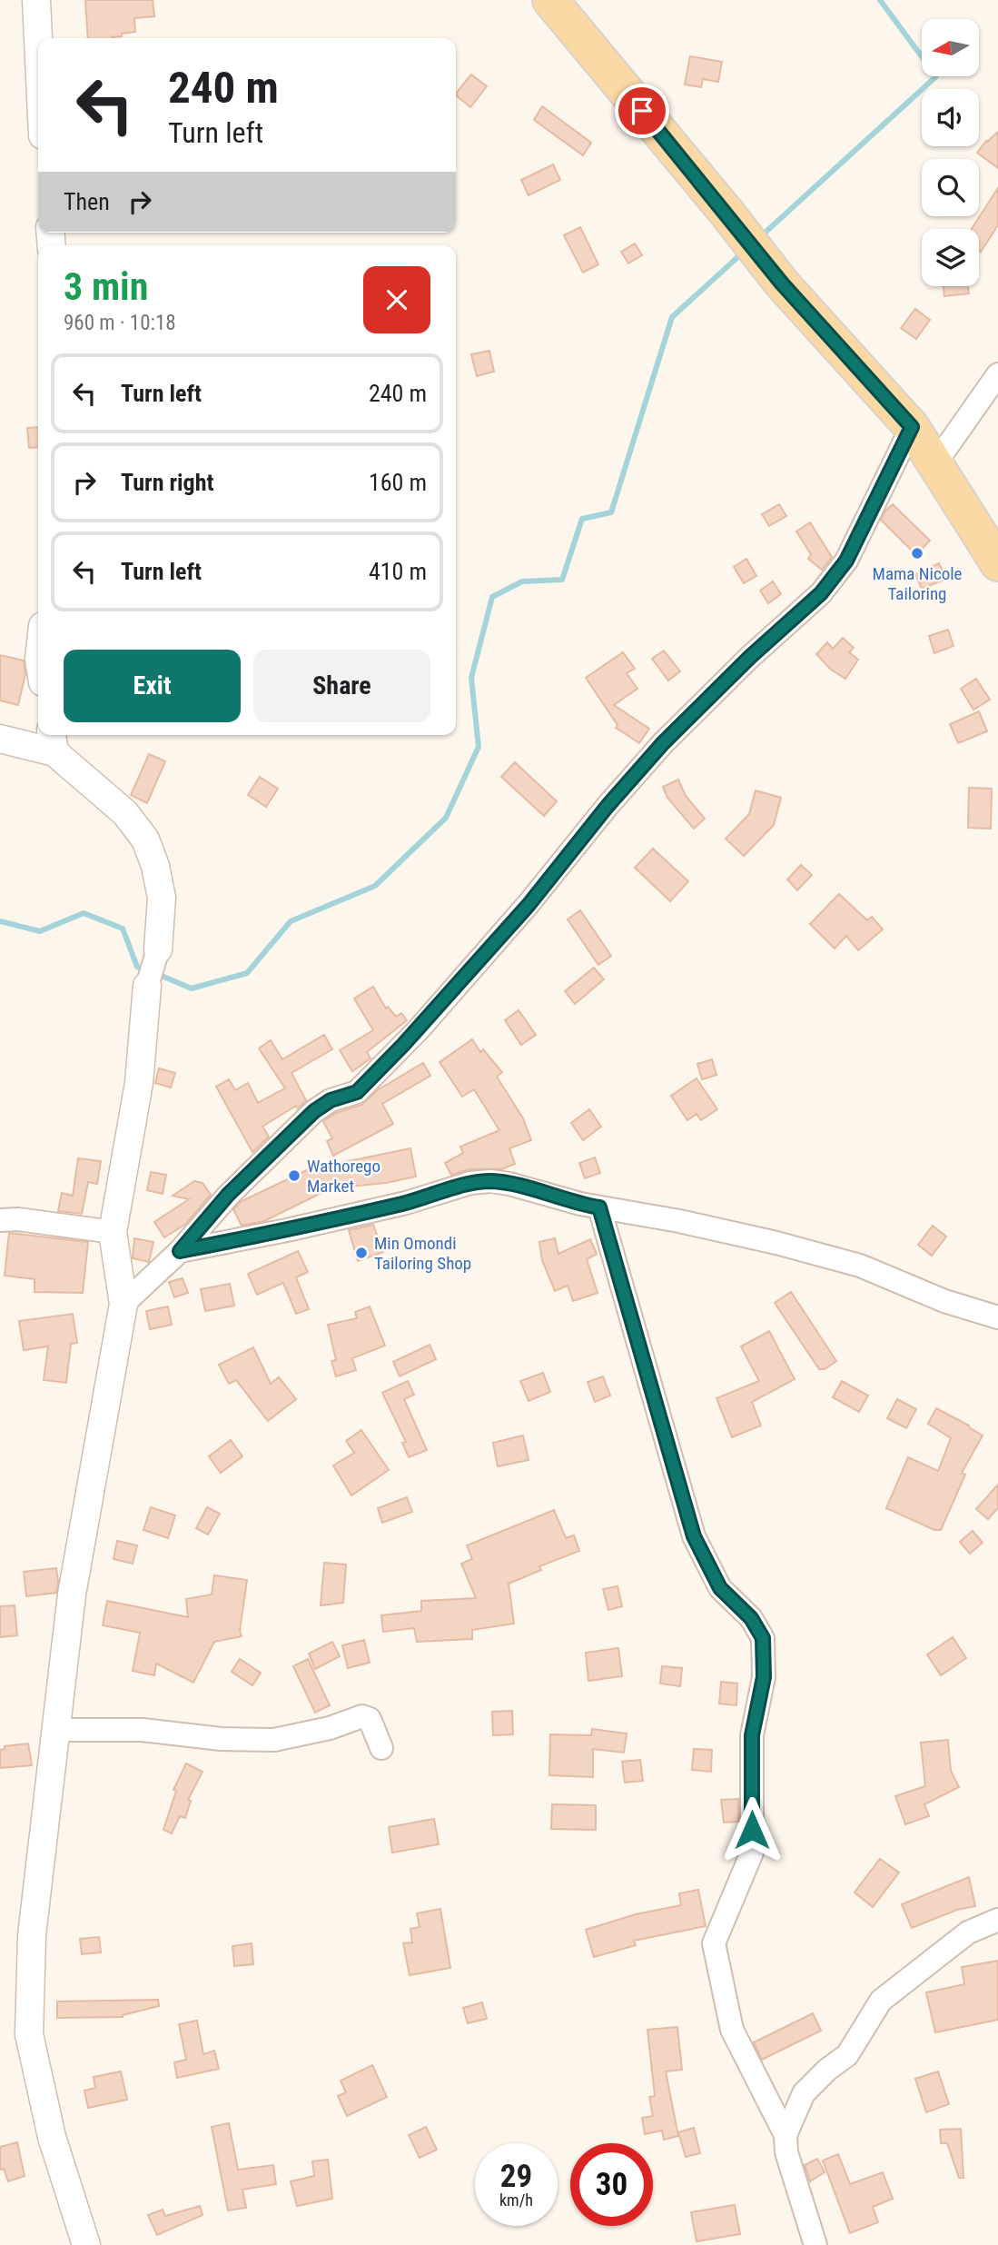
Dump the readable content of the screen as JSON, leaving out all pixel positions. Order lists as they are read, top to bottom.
{
  "places": ["Mama Nicole Tailoring", "Wathorego Market", "Min Omondi Tailoring Shop"],
  "north": "left",
  "page": {
    "turn": ["240 m", "Turn left"],
    "then": "Then",
    "heading": ["3 min", "960 m · 10:18"],
    "list": [
      {
        "name": "Turn left",
        "value": "240 m"
      },
      {
        "name": "Turn right",
        "value": "160 m"
      },
      {
        "name": "Turn left",
        "value": "410 m"
      }
    ],
    "buttons": ["Exit", "Share"],
    "speed": "29 km/h",
    "limit": "30"
  }
}
